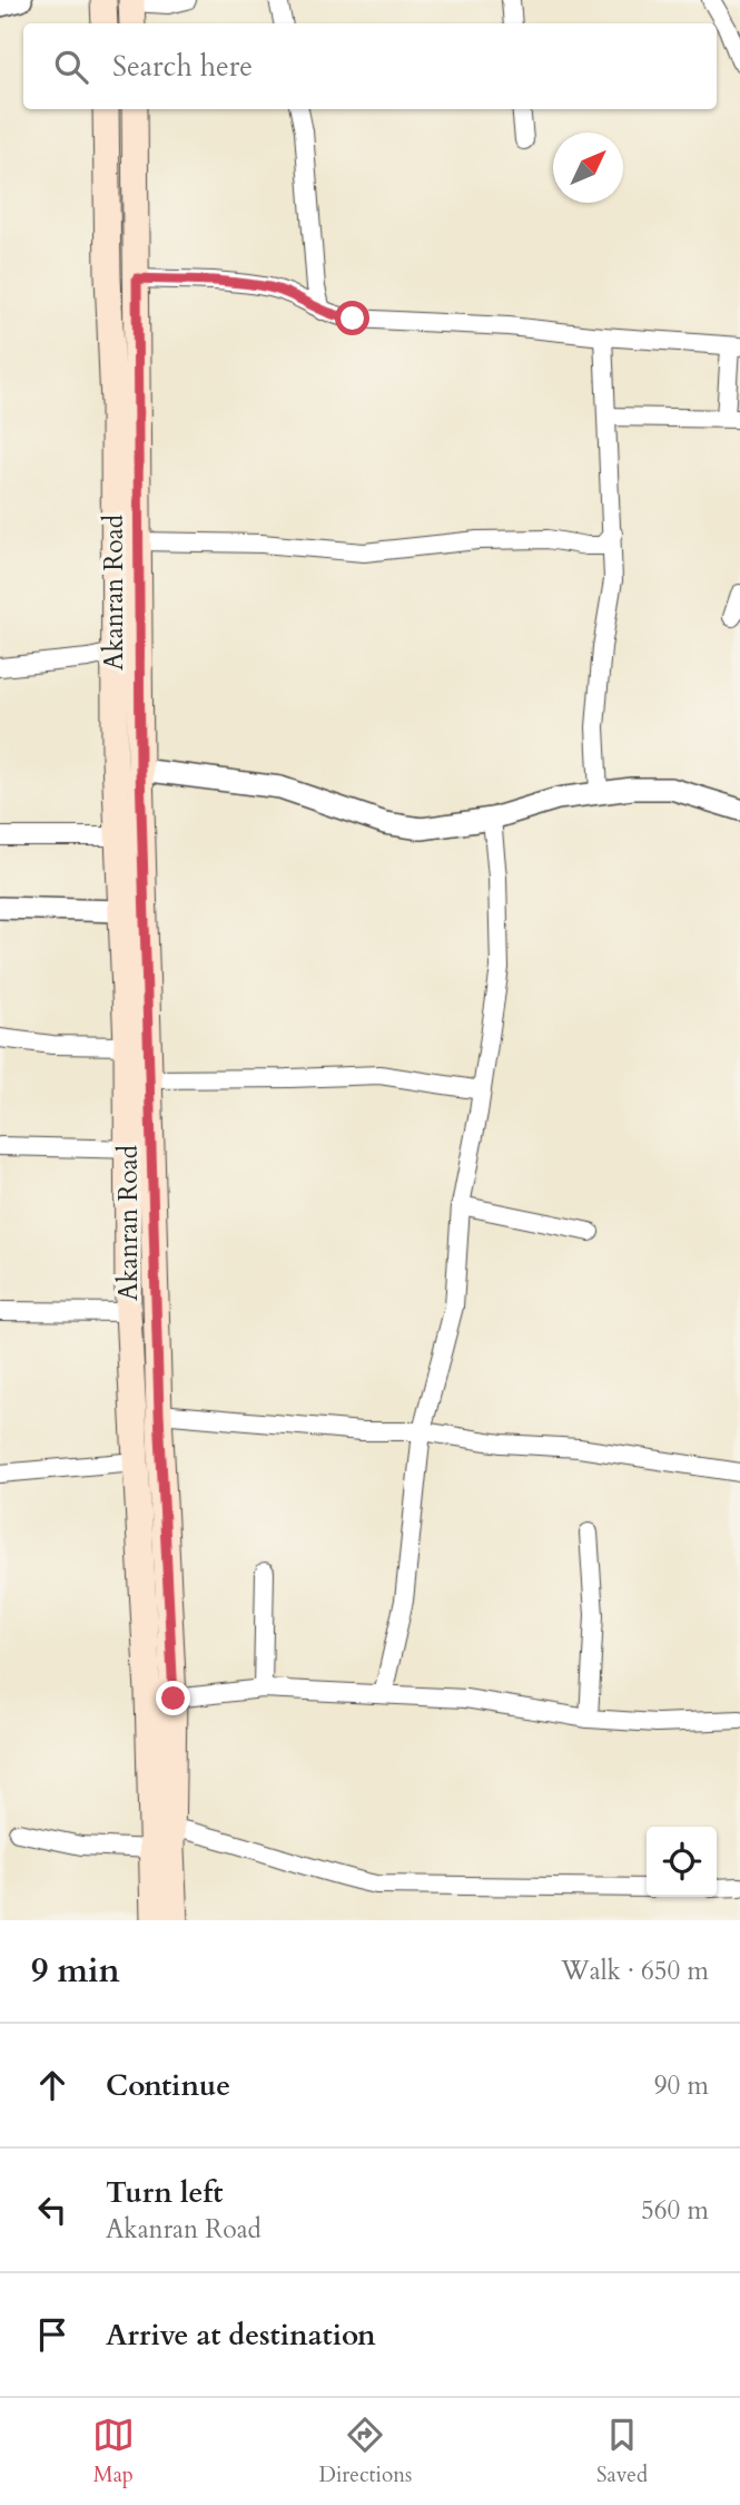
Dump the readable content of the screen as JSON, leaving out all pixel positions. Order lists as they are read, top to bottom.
{
  "streets": {
    "main road": ["Akanran Road"]
  },
  "north": "top right",
  "page": {
    "search": "Search here",
    "heading": ["9 min", "Walk · 650 m"],
    "list": [
      ["Continue", "90 m"],
      ["Turn left", "Akanran Road", "560 m"],
      "Arrive at destination"
    ],
    "nav": ["Map", "Directions", "Saved"]
  }
}
